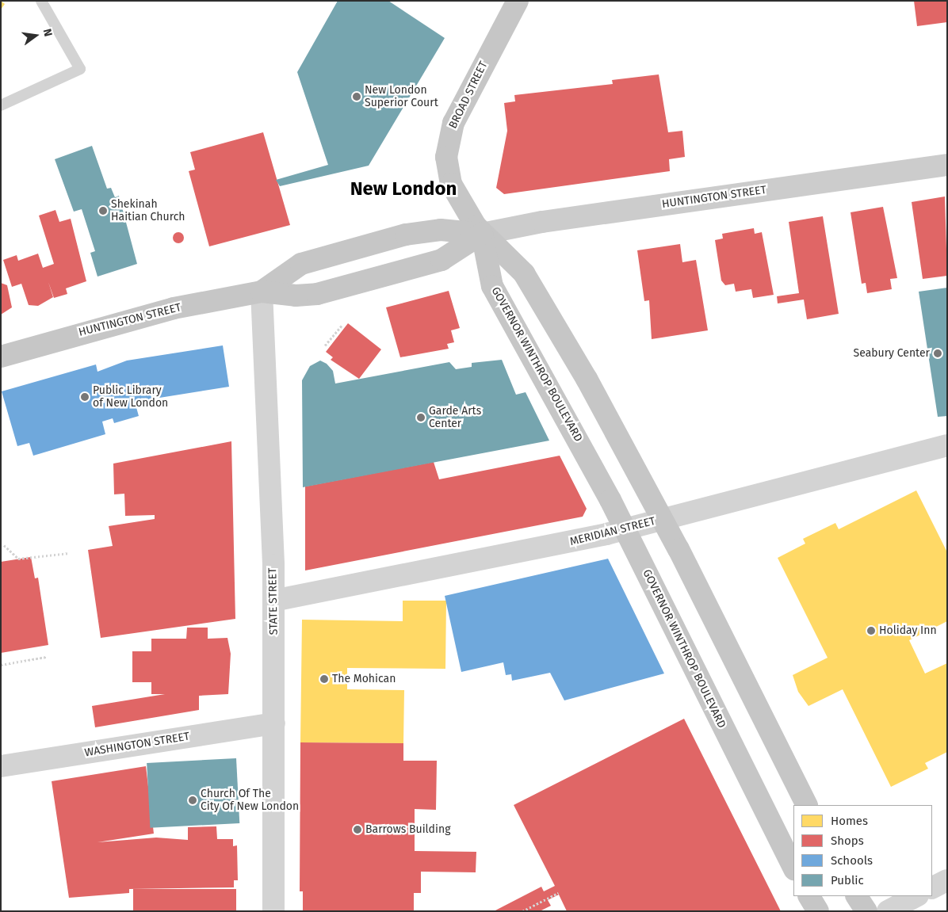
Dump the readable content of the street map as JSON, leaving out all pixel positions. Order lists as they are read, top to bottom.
{
  "streets": {
    "main road": ["BROAD STREET", "HUNTINGTON STREET", "GOVERNOR WINTHROP BOULEVARD"],
    "street": ["MERIDIAN STREET", "STATE STREET", "WASHINGTON STREET"]
  },
  "crossings": [
    ["BROAD STREET", "HUNTINGTON STREET"],
    ["BROAD STREET", "GOVERNOR WINTHROP BOULEVARD"],
    ["HUNTINGTON STREET", "GOVERNOR WINTHROP BOULEVARD"],
    ["HUNTINGTON STREET", "STATE STREET"],
    ["GOVERNOR WINTHROP BOULEVARD", "MERIDIAN STREET"],
    ["MERIDIAN STREET", "STATE STREET"],
    ["STATE STREET", "WASHINGTON STREET"]
  ],
  "districts": ["New London"],
  "places": [
    "New London Superior Court",
    "Shekinah Haitian Church",
    "Seabury Center",
    "Public Library of New London",
    "Garde Arts Center",
    "Holiday Inn",
    "The Mohican",
    "Church Of The City Of New London",
    "Barrows Building"
  ],
  "legend": [
    "Homes",
    "Shops",
    "Schools",
    "Public"
  ],
  "north": "right"
}
